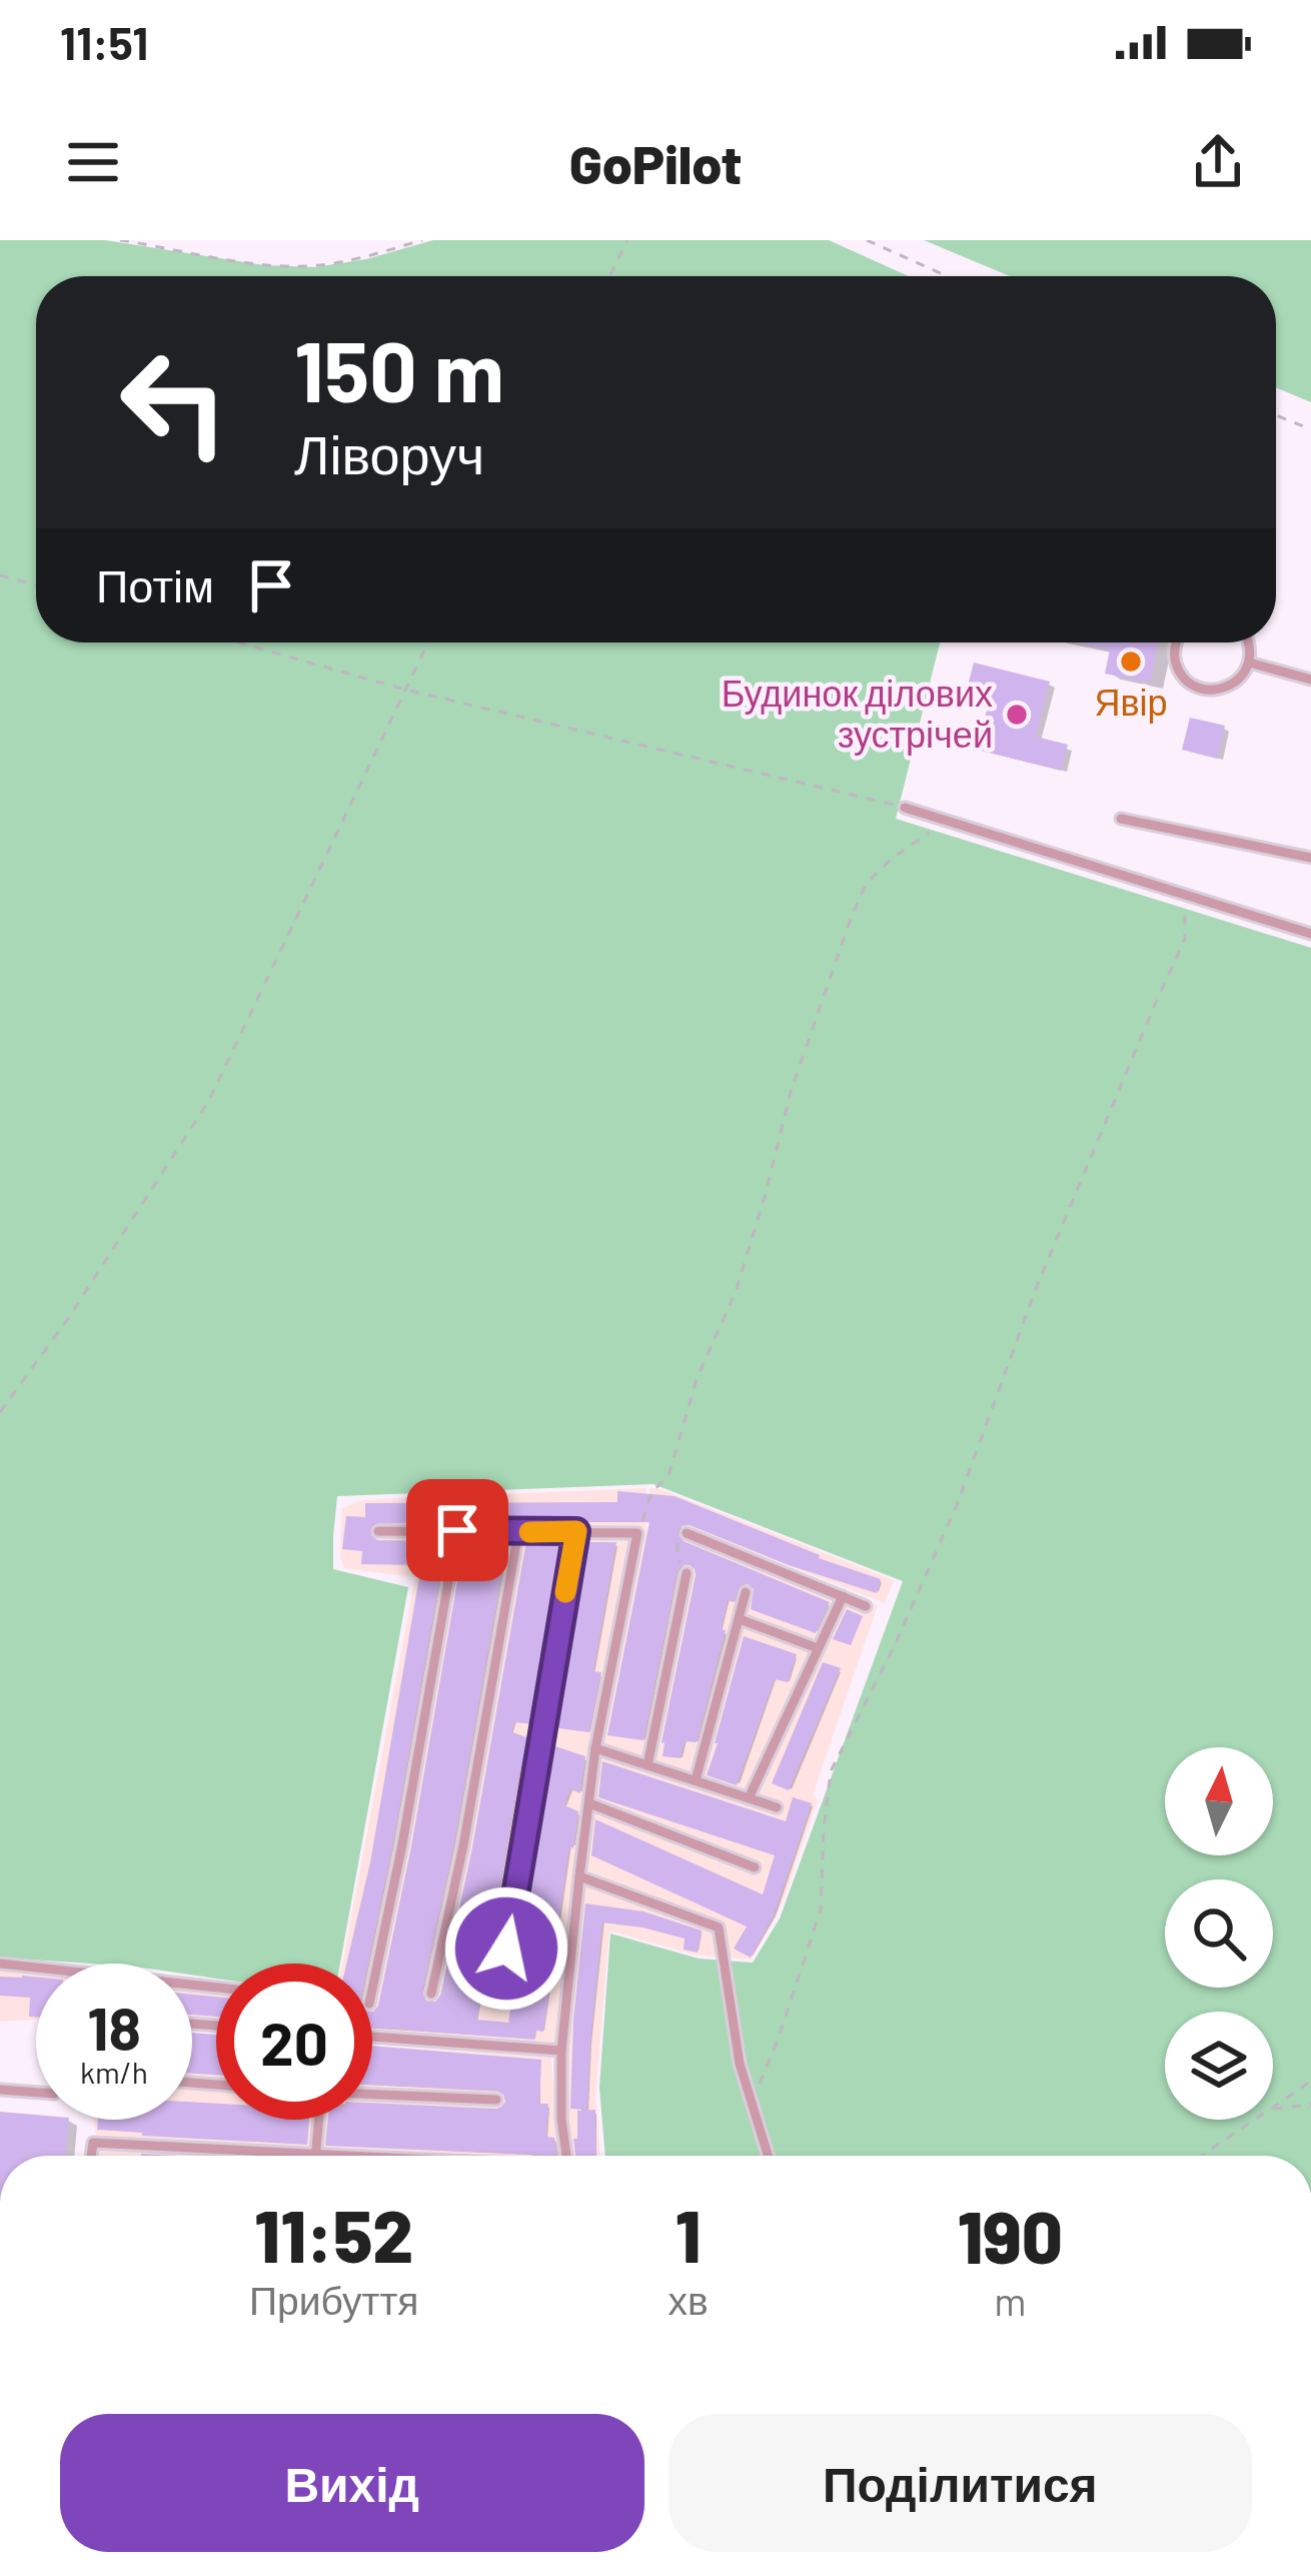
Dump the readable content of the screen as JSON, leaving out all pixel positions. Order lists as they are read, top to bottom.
{
  "places": ["Явір", "Будинок ділових зустрічей"],
  "north": "top",
  "page": {
    "status": "11:51",
    "header": "GoPilot",
    "turn": ["150 m", "Ліворуч"],
    "then": "Потім",
    "speed": "18 km/h",
    "limit": "20",
    "eta": [
      "11:52",
      "Прибуття",
      "1",
      "хв",
      "190",
      "m"
    ],
    "buttons": ["Вихід", "Поділитися"]
  }
}
